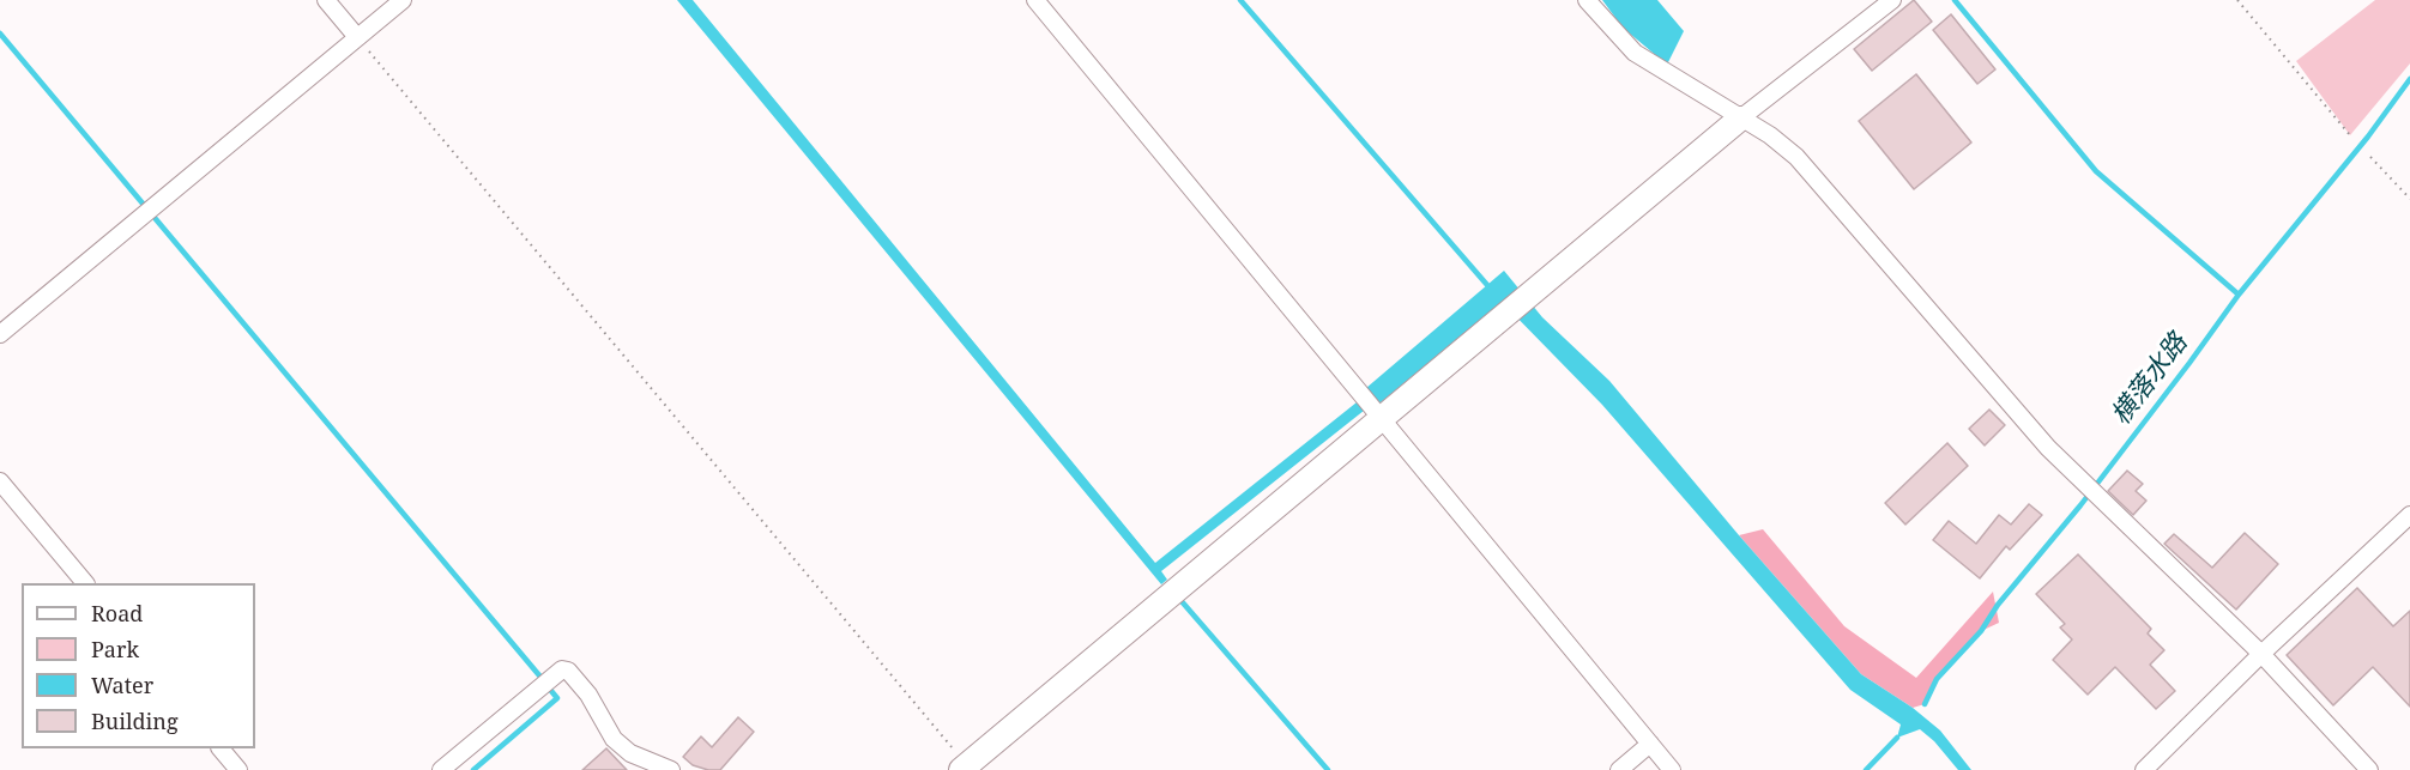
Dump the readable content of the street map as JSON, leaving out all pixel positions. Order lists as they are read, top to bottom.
{
  "water": ["横落水路"],
  "legend": [
    "Road",
    "Park",
    "Water",
    "Building"
  ]
}
